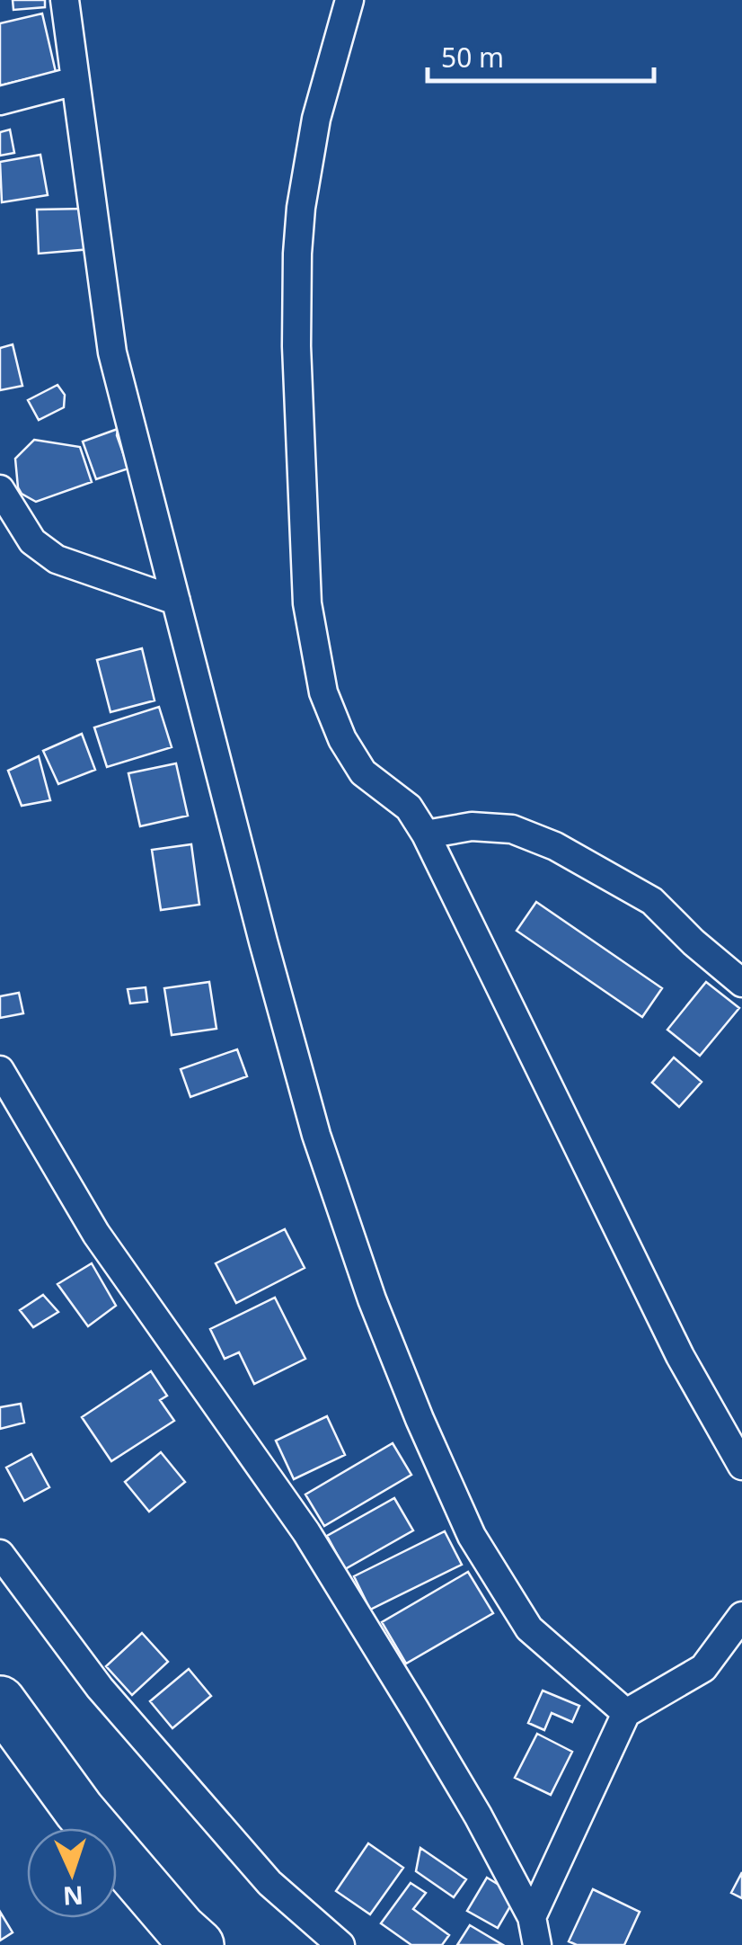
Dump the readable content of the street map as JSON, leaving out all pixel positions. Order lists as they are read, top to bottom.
{
  "scale_bar": "50 m",
  "north": "bottom"
}
